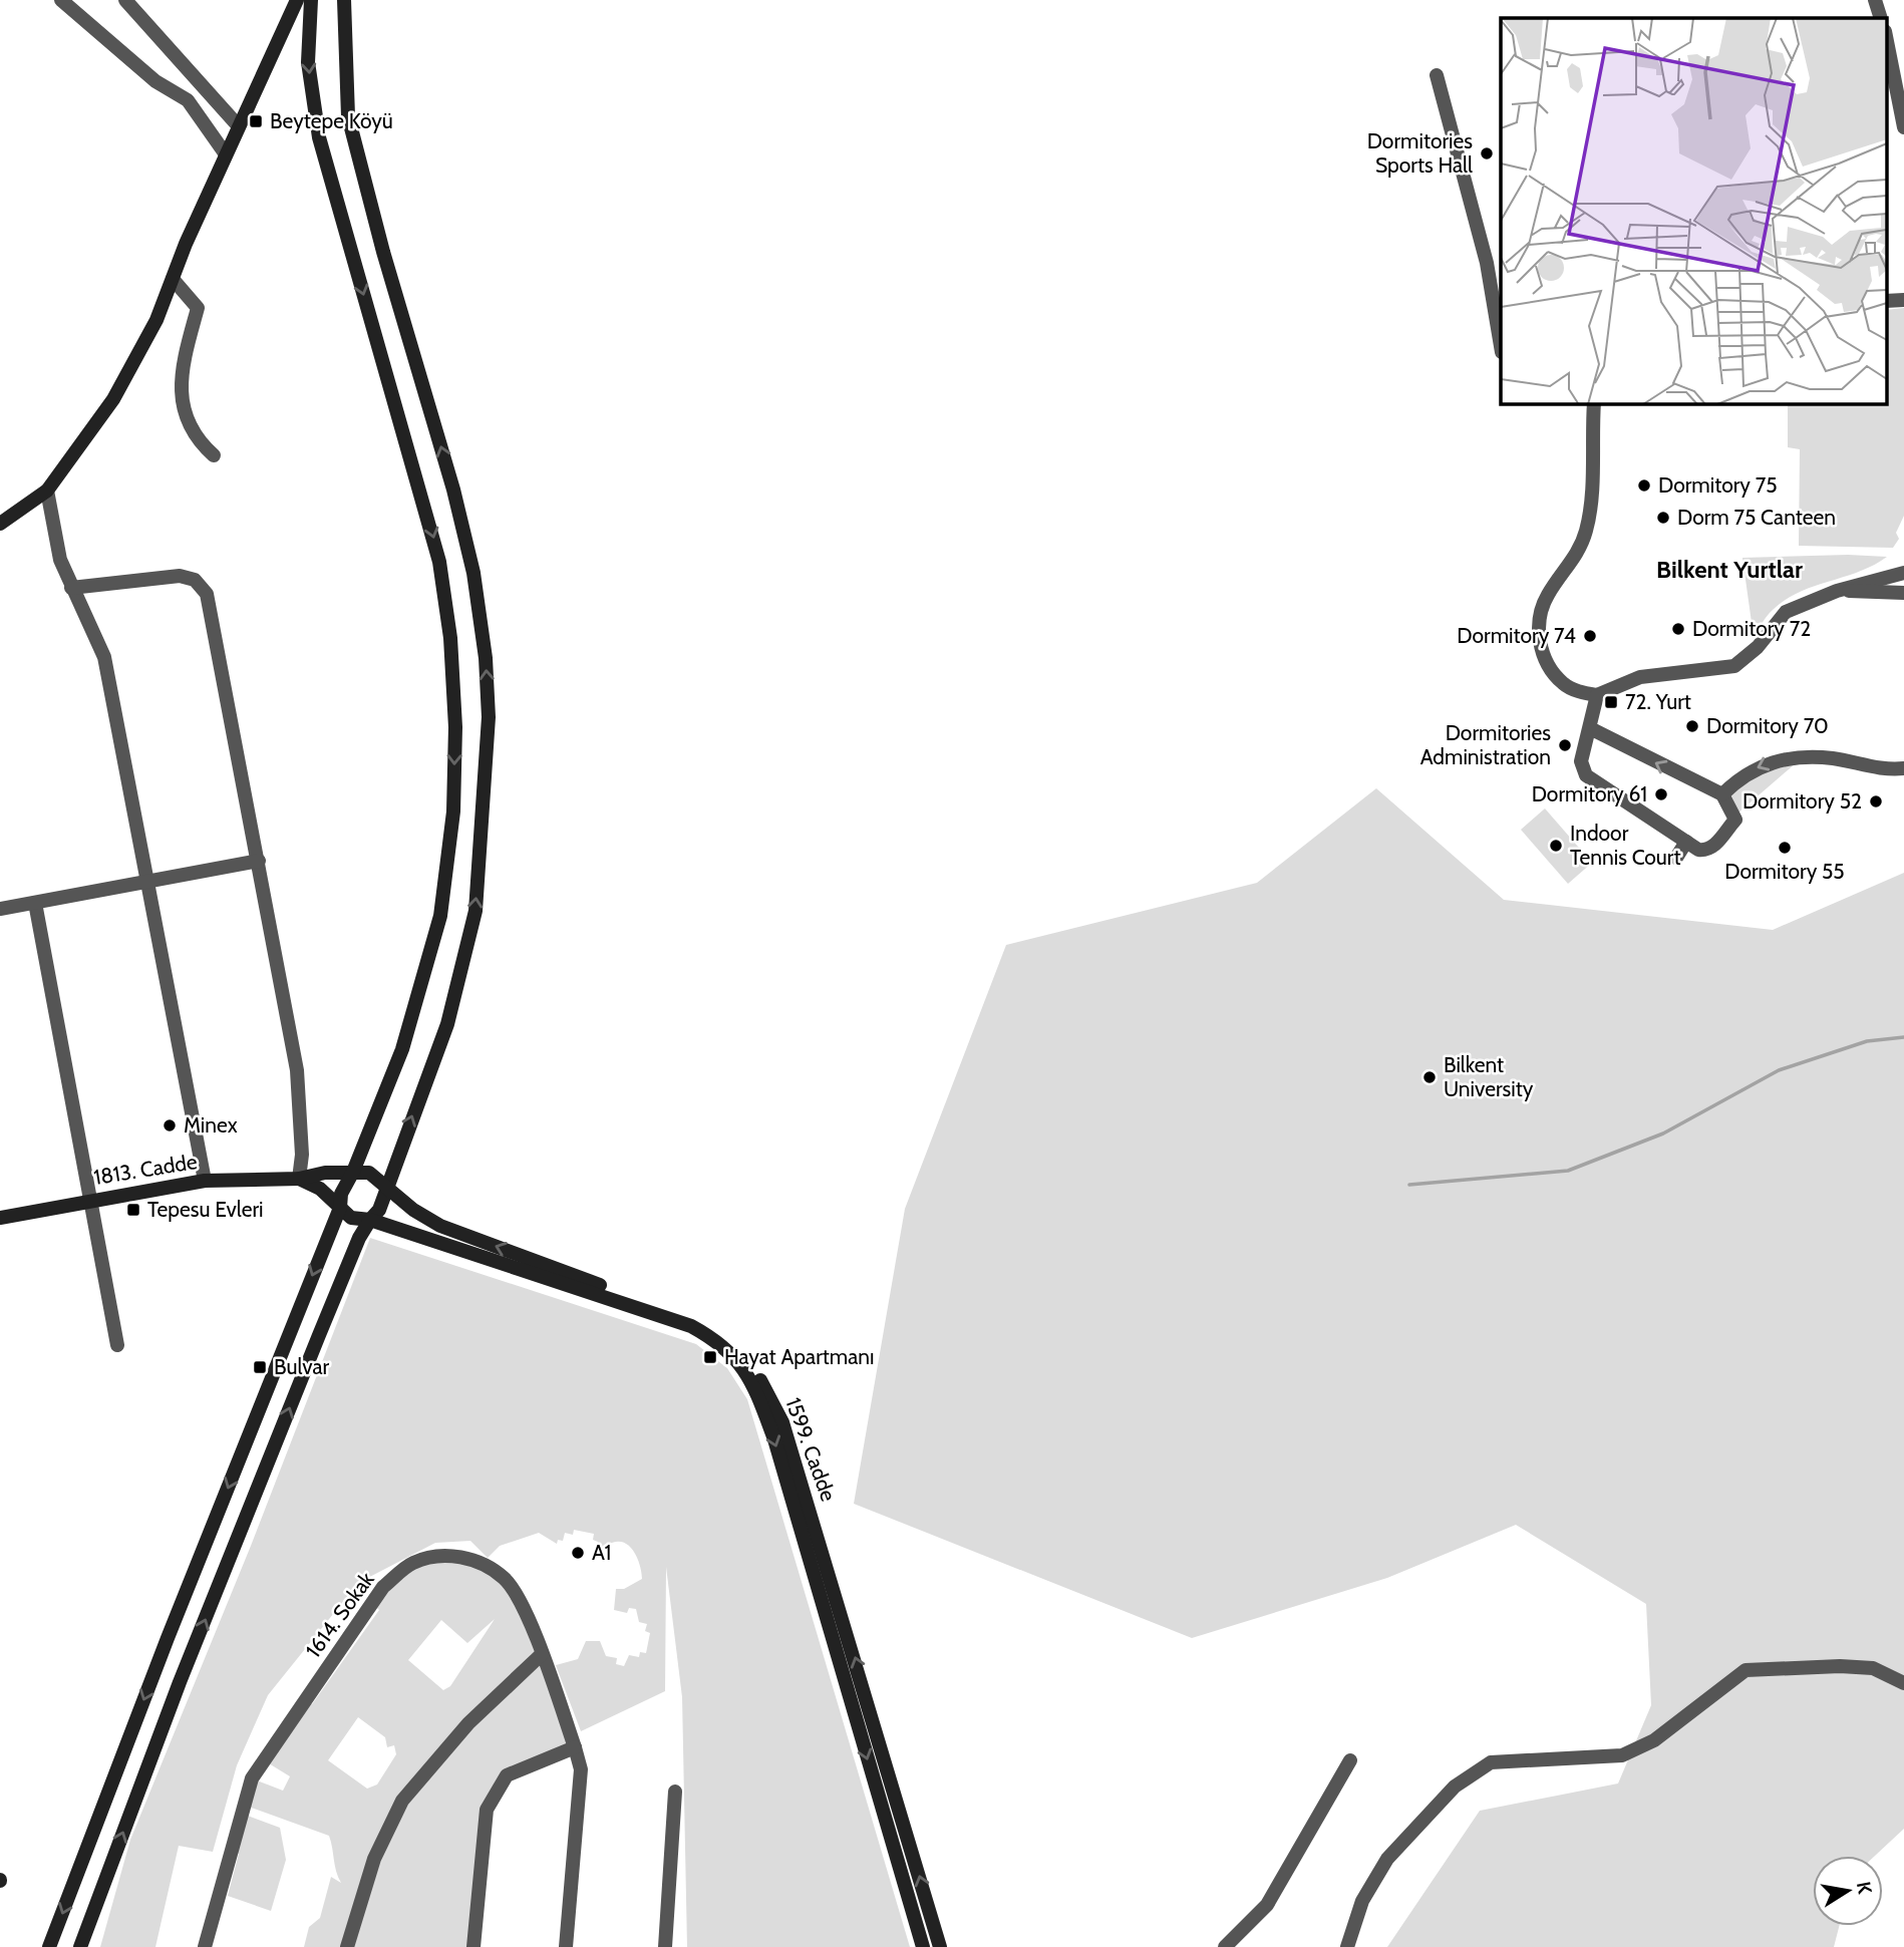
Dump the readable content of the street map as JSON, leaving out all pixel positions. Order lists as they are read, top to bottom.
{
  "streets": {
    "street": ["1813. Cadde", "1599. Cadde", "1614. Sokak"]
  },
  "crossings": [
    ["1813. Cadde", "1599. Cadde"]
  ],
  "districts": ["Bilkent Yurtlar"],
  "places": {
    "transit": [
      "Beytepe Köyü",
      "72. Yurt",
      "Tepesu Evleri",
      "Hayat Apartmanı",
      "Bulvar"
    ],
    "other": [
      "Dormitories Sports Hall",
      "Dormitory 75",
      "Dorm 75 Canteen",
      "Dormitory 72",
      "Dormitory 74",
      "Dormitory 70",
      "Dormitories Administration",
      "Dormitory 61",
      "Dormitory 52",
      "Indoor Tennis Court",
      "Dormitory 55",
      "Bilkent University",
      "Minex",
      "A1"
    ]
  },
  "north": "right"
}
